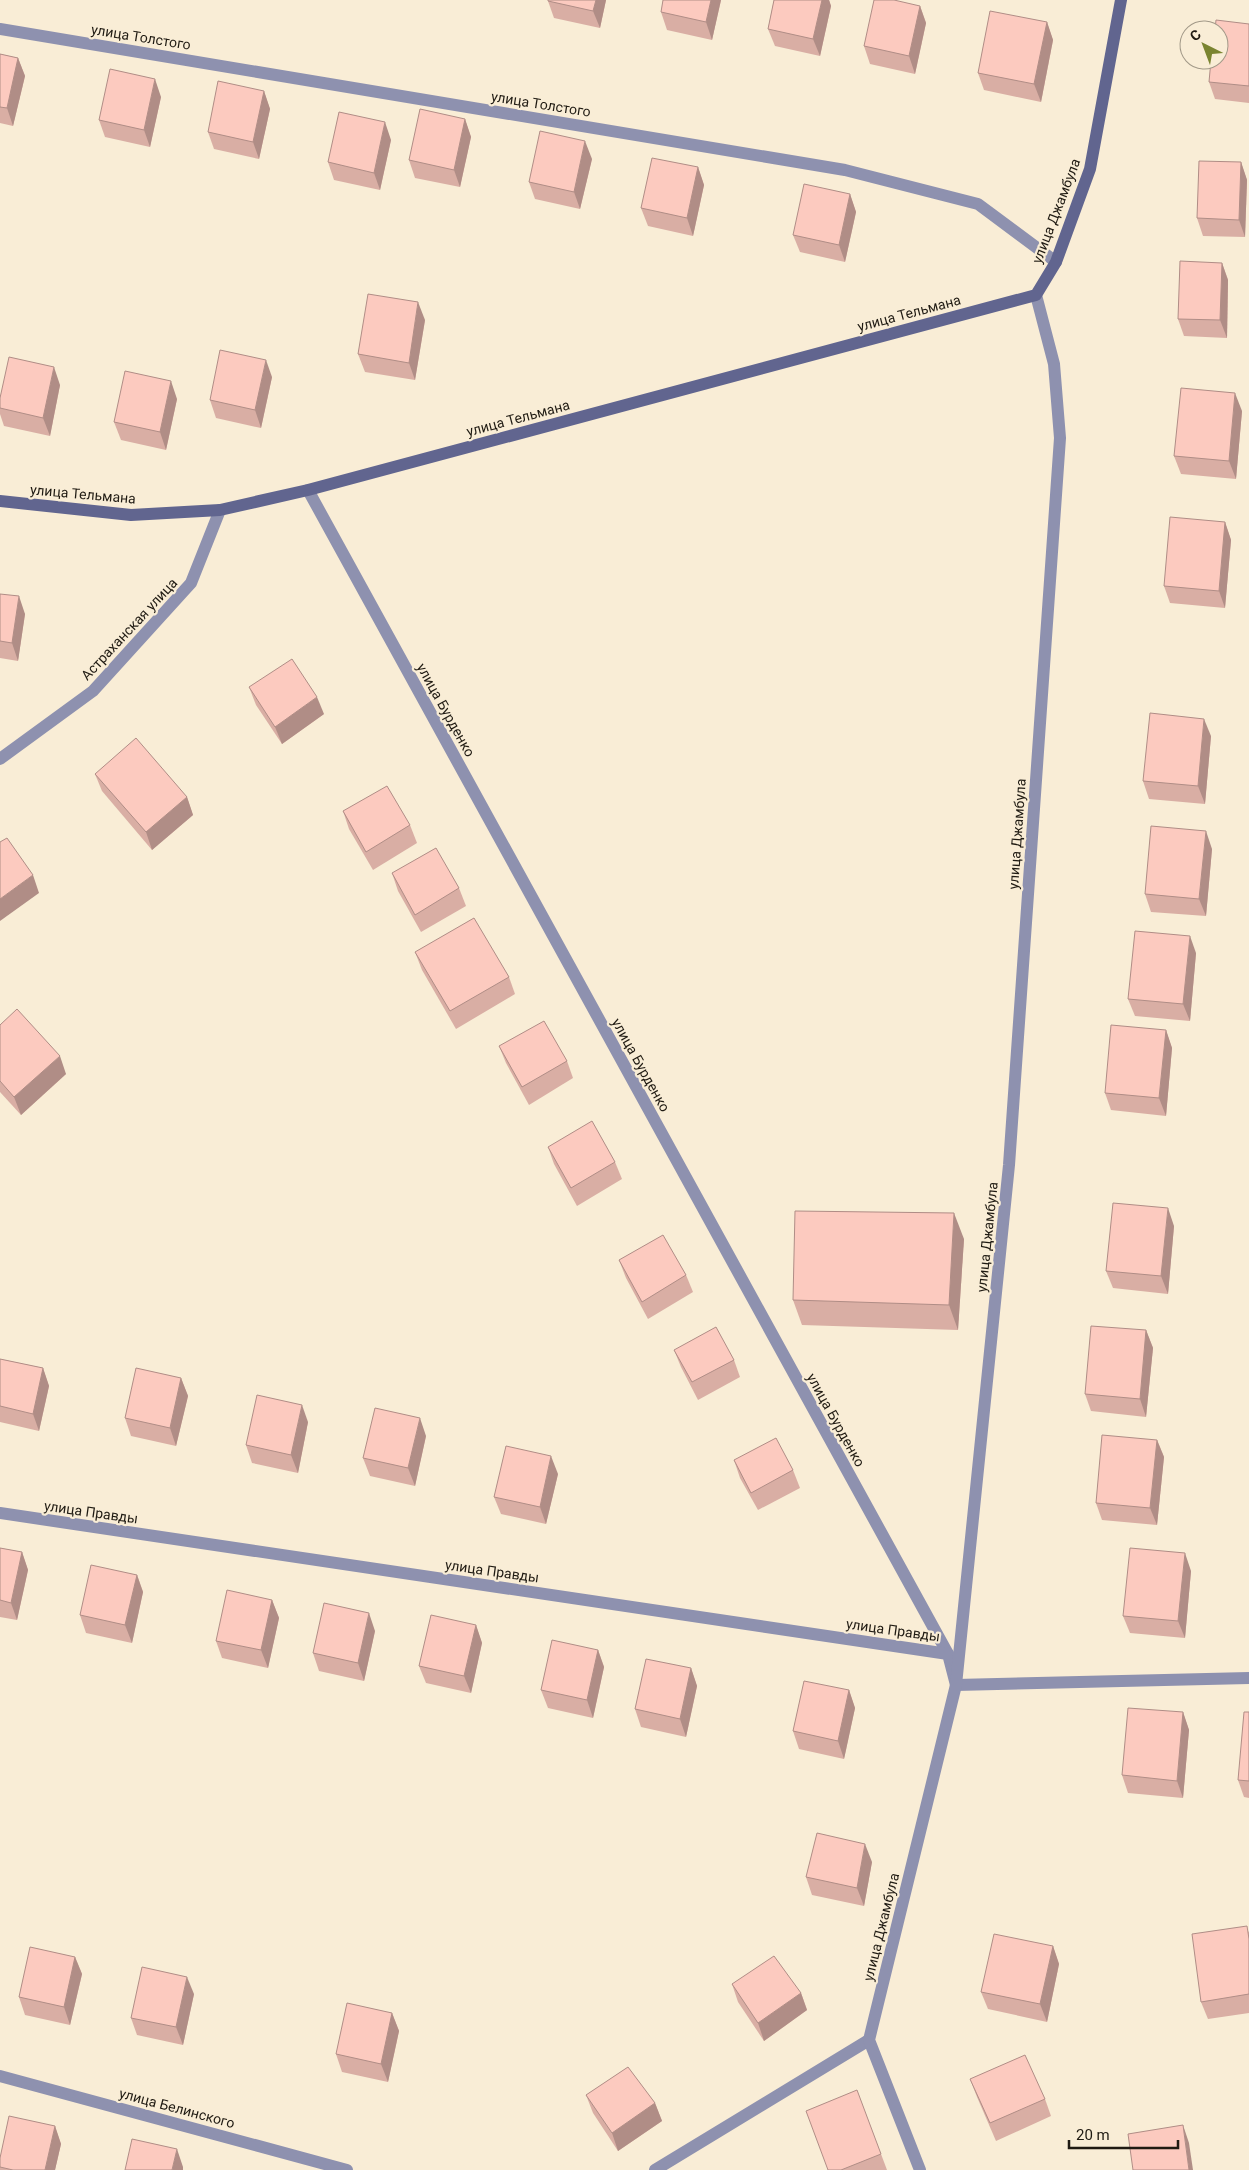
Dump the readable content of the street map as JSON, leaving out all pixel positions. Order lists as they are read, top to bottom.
{
  "streets": {
    "main road": ["улица Джамбула", "улица Тельмана"],
    "street": [
      "улица Толстого",
      "Астраханская улица",
      "улица Бурденко",
      "улица Правды",
      "улица Белинского"
    ]
  },
  "crossings": [
    ["улица Толстого", "улица Джамбула"],
    ["улица Джамбула", "улица Тельмана"],
    ["улица Джамбула", "улица Правды"],
    ["улица Тельмана", "Астраханская улица"],
    ["улица Тельмана", "улица Бурденко"],
    ["улица Бурденко", "улица Правды"]
  ],
  "scale_bar": "20 m",
  "north": "top left"
}
